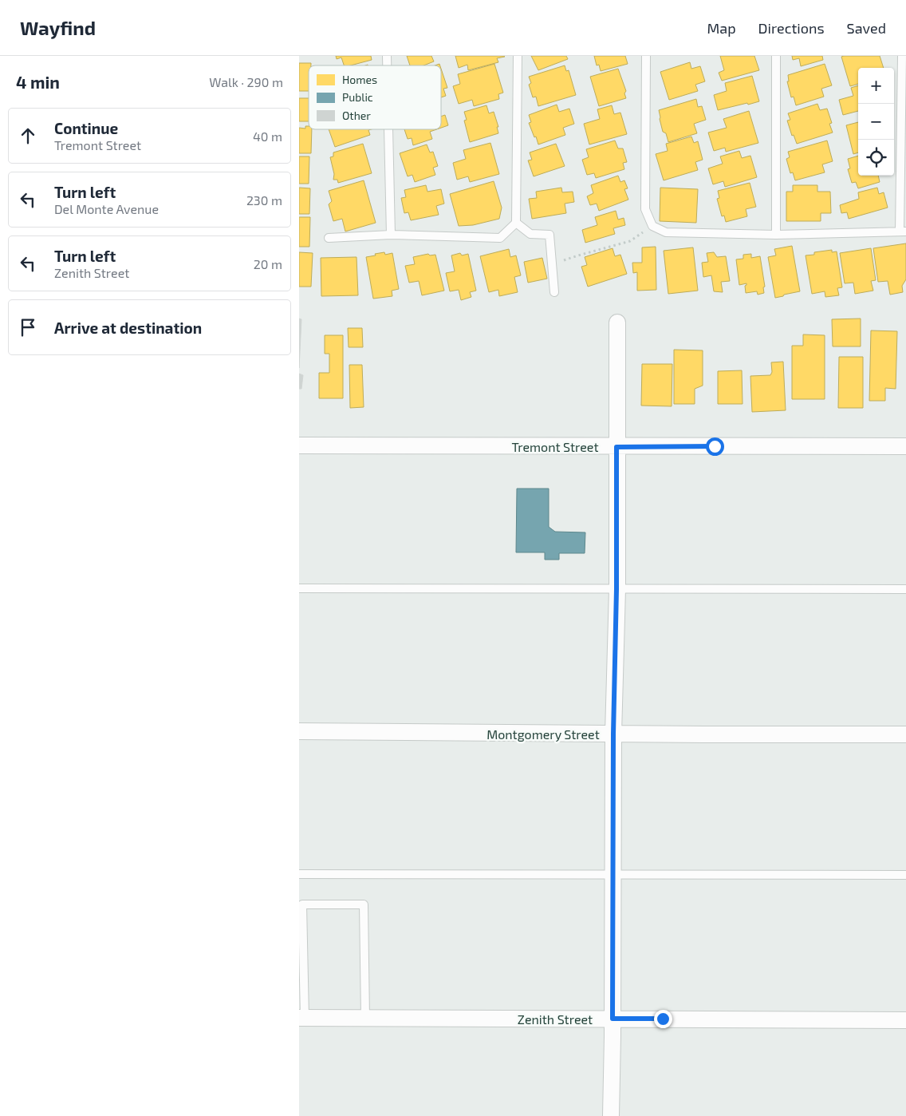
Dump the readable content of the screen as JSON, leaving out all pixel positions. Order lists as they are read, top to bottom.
{
  "streets": {
    "street": ["Tremont Street", "Montgomery Street", "Zenith Street"]
  },
  "legend": ["Homes", "Public", "Other"],
  "page": {
    "header": "Wayfind",
    "nav": ["Map", "Directions", "Saved"],
    "heading": ["4 min", "Walk · 290 m"],
    "map_buttons": ["+", "−"],
    "list": [
      ["Continue", "Tremont Street", "40 m"],
      ["Turn left", "Del Monte Avenue", "230 m"],
      ["Turn left", "Zenith Street", "20 m"],
      "Arrive at destination"
    ]
  }
}
